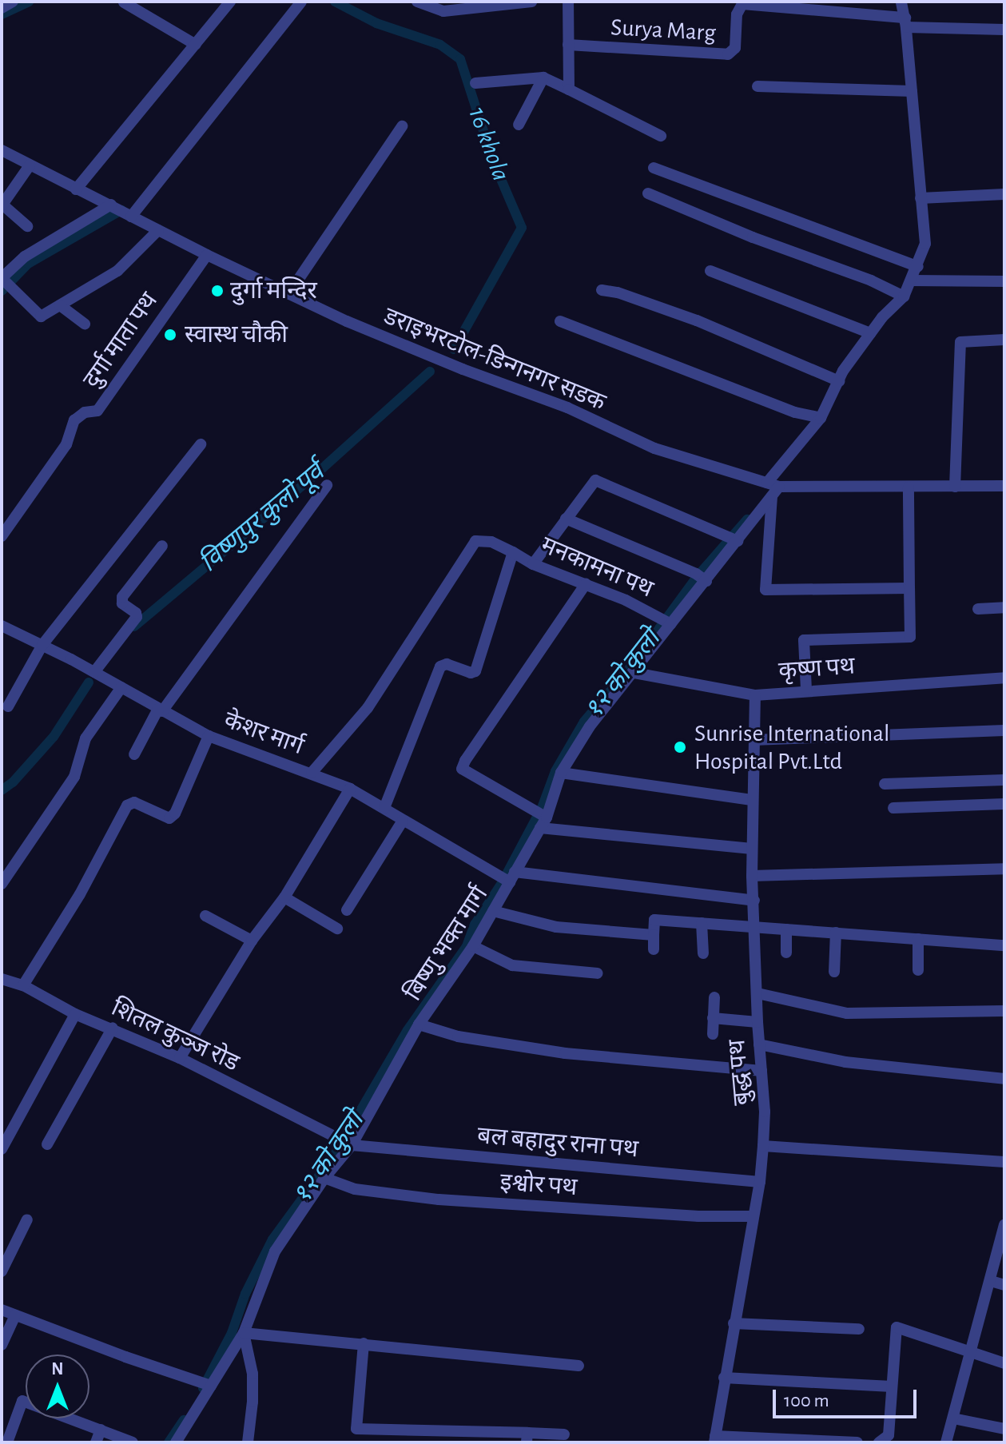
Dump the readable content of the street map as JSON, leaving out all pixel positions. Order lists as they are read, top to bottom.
{
  "streets": {
    "street": [
      "Surya Marg",
      "दुर्गा माता पथ",
      "डराइभरटोल-डिन्गनगर सडक",
      "मनकामना पथ",
      "कृष्ण पथ",
      "केशर मार्ग",
      "बिष्णु भक्त मार्ग",
      "शितल कुञ्ज रोड",
      "बुद्ध पथ",
      "बल बहादुर राना पथ",
      "इश्वोर पथ"
    ]
  },
  "crossings": [
    ["दुर्गा माता पथ", "डराइभरटोल-डिन्गनगर सडक"],
    ["डराइभरटोल-डिन्गनगर सडक", "बिष्णु भक्त मार्ग"],
    ["मनकामना पथ", "केशर मार्ग"],
    ["मनकामना पथ", "बिष्णु भक्त मार्ग"],
    ["कृष्ण पथ", "बिष्णु भक्त मार्ग"],
    ["कृष्ण पथ", "बुद्ध पथ"],
    ["केशर मार्ग", "बिष्णु भक्त मार्ग"],
    ["बिष्णु भक्त मार्ग", "शितल कुञ्ज रोड"],
    ["बिष्णु भक्त मार्ग", "बल बहादुर राना पथ"],
    ["बिष्णु भक्त मार्ग", "इश्वोर पथ"],
    ["शितल कुञ्ज रोड", "बल बहादुर राना पथ"],
    ["बुद्ध पथ", "बल बहादुर राना पथ"],
    ["बुद्ध पथ", "इश्वोर पथ"]
  ],
  "water": ["16 khola", "विष्णुपुर कुलो पूर्व", "१२ को कुलो"],
  "places": ["दुर्गा मन्दिर", "स्वास्थ चौकी", "Sunrise International Hospital Pvt.Ltd"],
  "scale_bar": "100 m",
  "north": "top"
}
